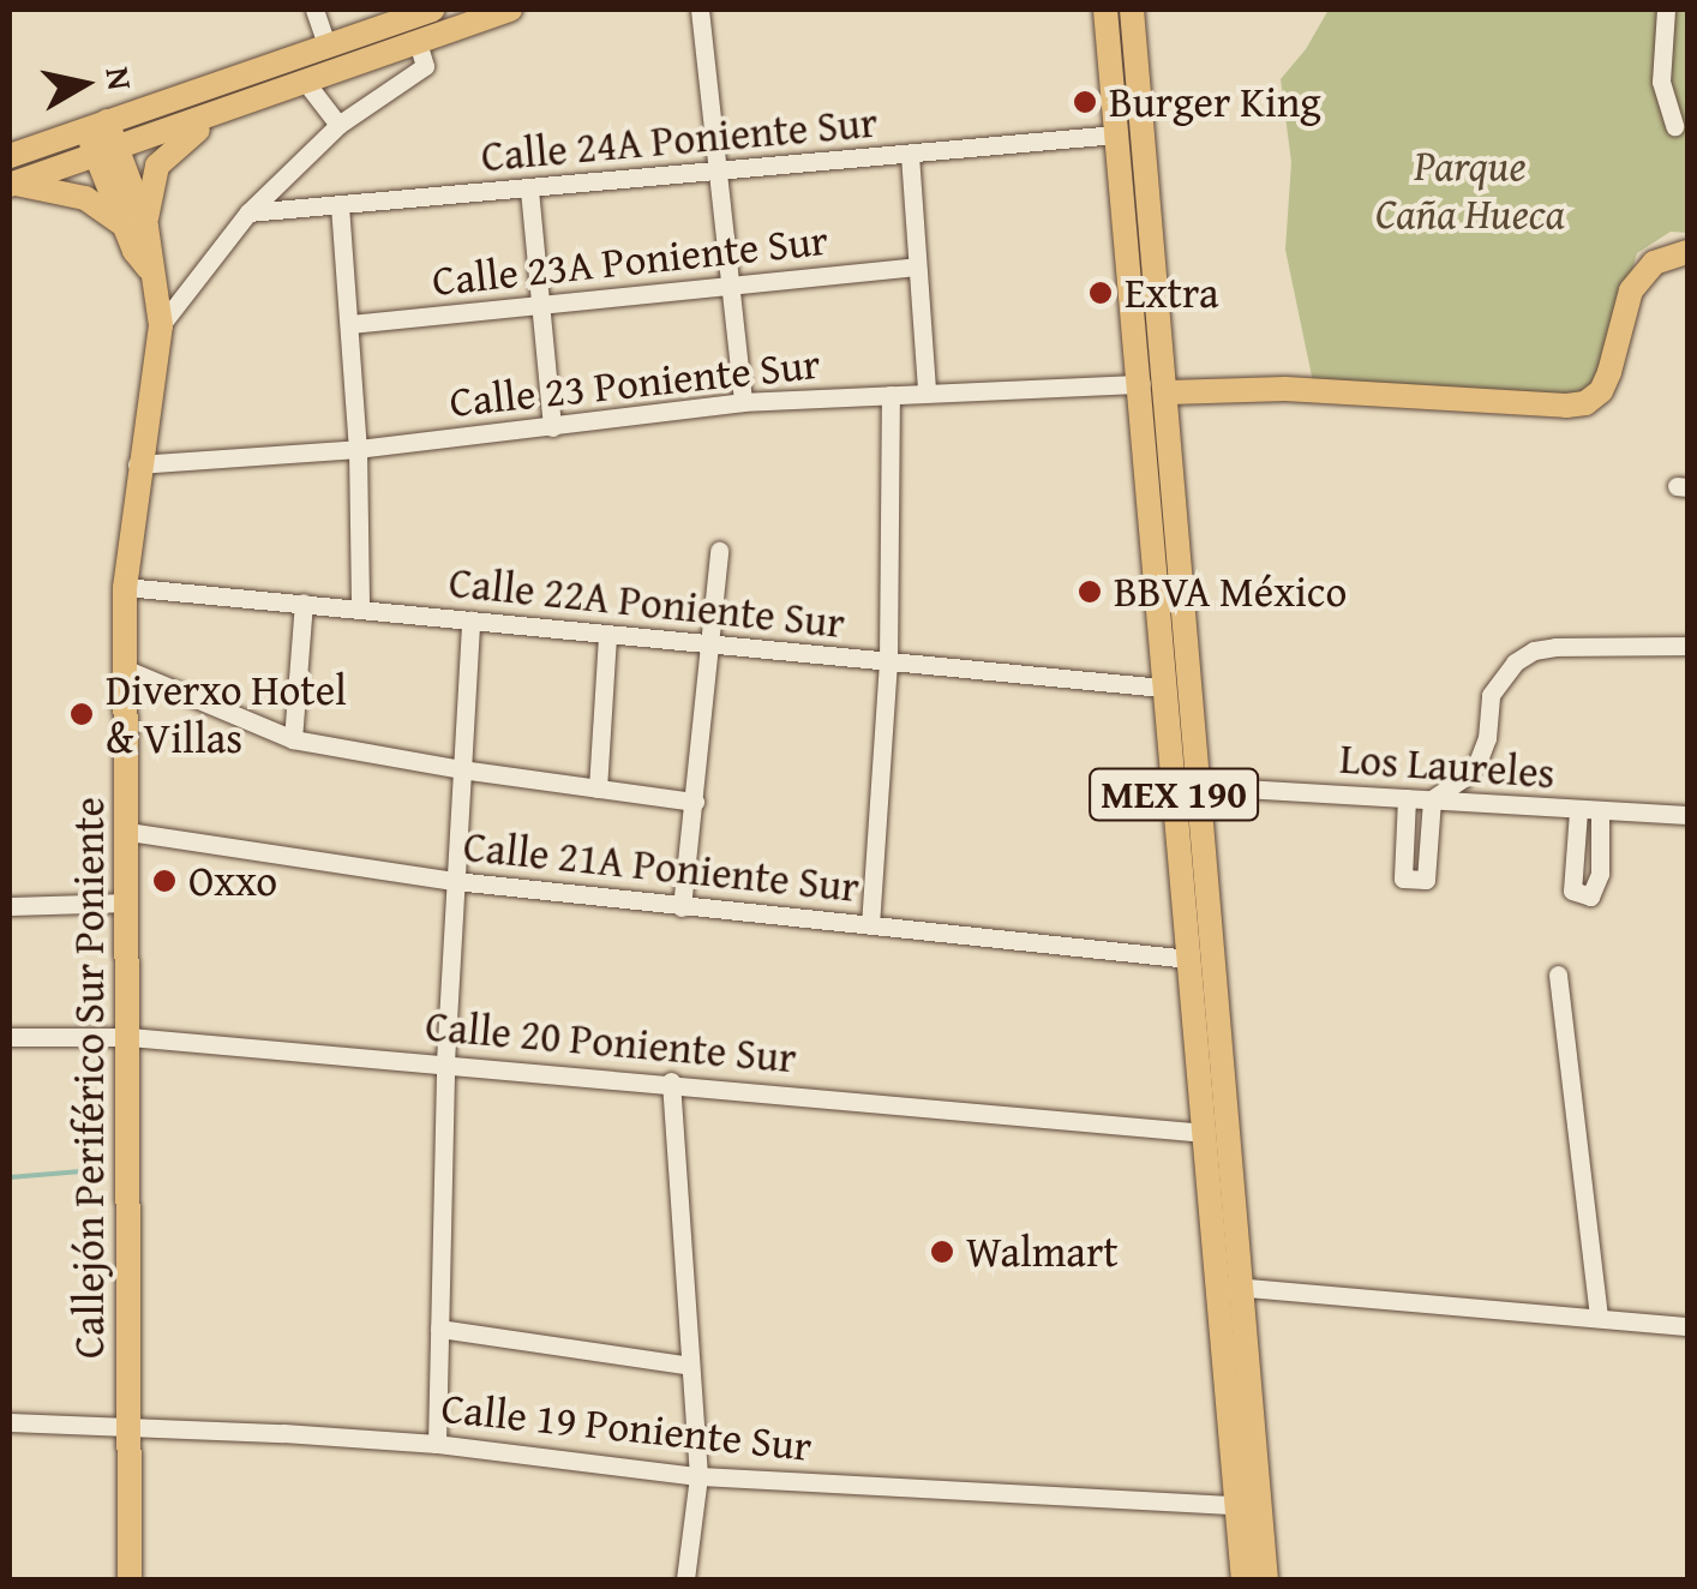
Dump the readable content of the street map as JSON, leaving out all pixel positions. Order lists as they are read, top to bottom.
{
  "streets": {
    "main road": ["MEX 190", "Callejón Periférico Sur Poniente"],
    "street": [
      "Calle 24A Poniente Sur",
      "Calle 23A Poniente Sur",
      "Calle 23 Poniente Sur",
      "Calle 22A Poniente Sur",
      "Los Laureles",
      "Calle 21A Poniente Sur",
      "Calle 20 Poniente Sur",
      "Calle 19 Poniente Sur"
    ]
  },
  "crossings": [
    ["Calle 24A Poniente Sur", "MEX 190"],
    ["Calle 24A Poniente Sur", "Callejón Periférico Sur Poniente"],
    ["Calle 23 Poniente Sur", "MEX 190"],
    ["Calle 23 Poniente Sur", "Callejón Periférico Sur Poniente"],
    ["Calle 22A Poniente Sur", "MEX 190"],
    ["Calle 22A Poniente Sur", "Callejón Periférico Sur Poniente"],
    ["Los Laureles", "MEX 190"],
    ["MEX 190", "Calle 21A Poniente Sur"],
    ["MEX 190", "Calle 20 Poniente Sur"],
    ["MEX 190", "Calle 19 Poniente Sur"],
    ["Calle 21A Poniente Sur", "Callejón Periférico Sur Poniente"],
    ["Calle 20 Poniente Sur", "Callejón Periférico Sur Poniente"],
    ["Callejón Periférico Sur Poniente", "Calle 19 Poniente Sur"]
  ],
  "parks": ["Parque Caña Hueca"],
  "places": [
    "Burger King",
    "Extra",
    "BBVA México",
    "Diverxo Hotel & Villas",
    "Oxxo",
    "Walmart"
  ],
  "north": "right"
}
